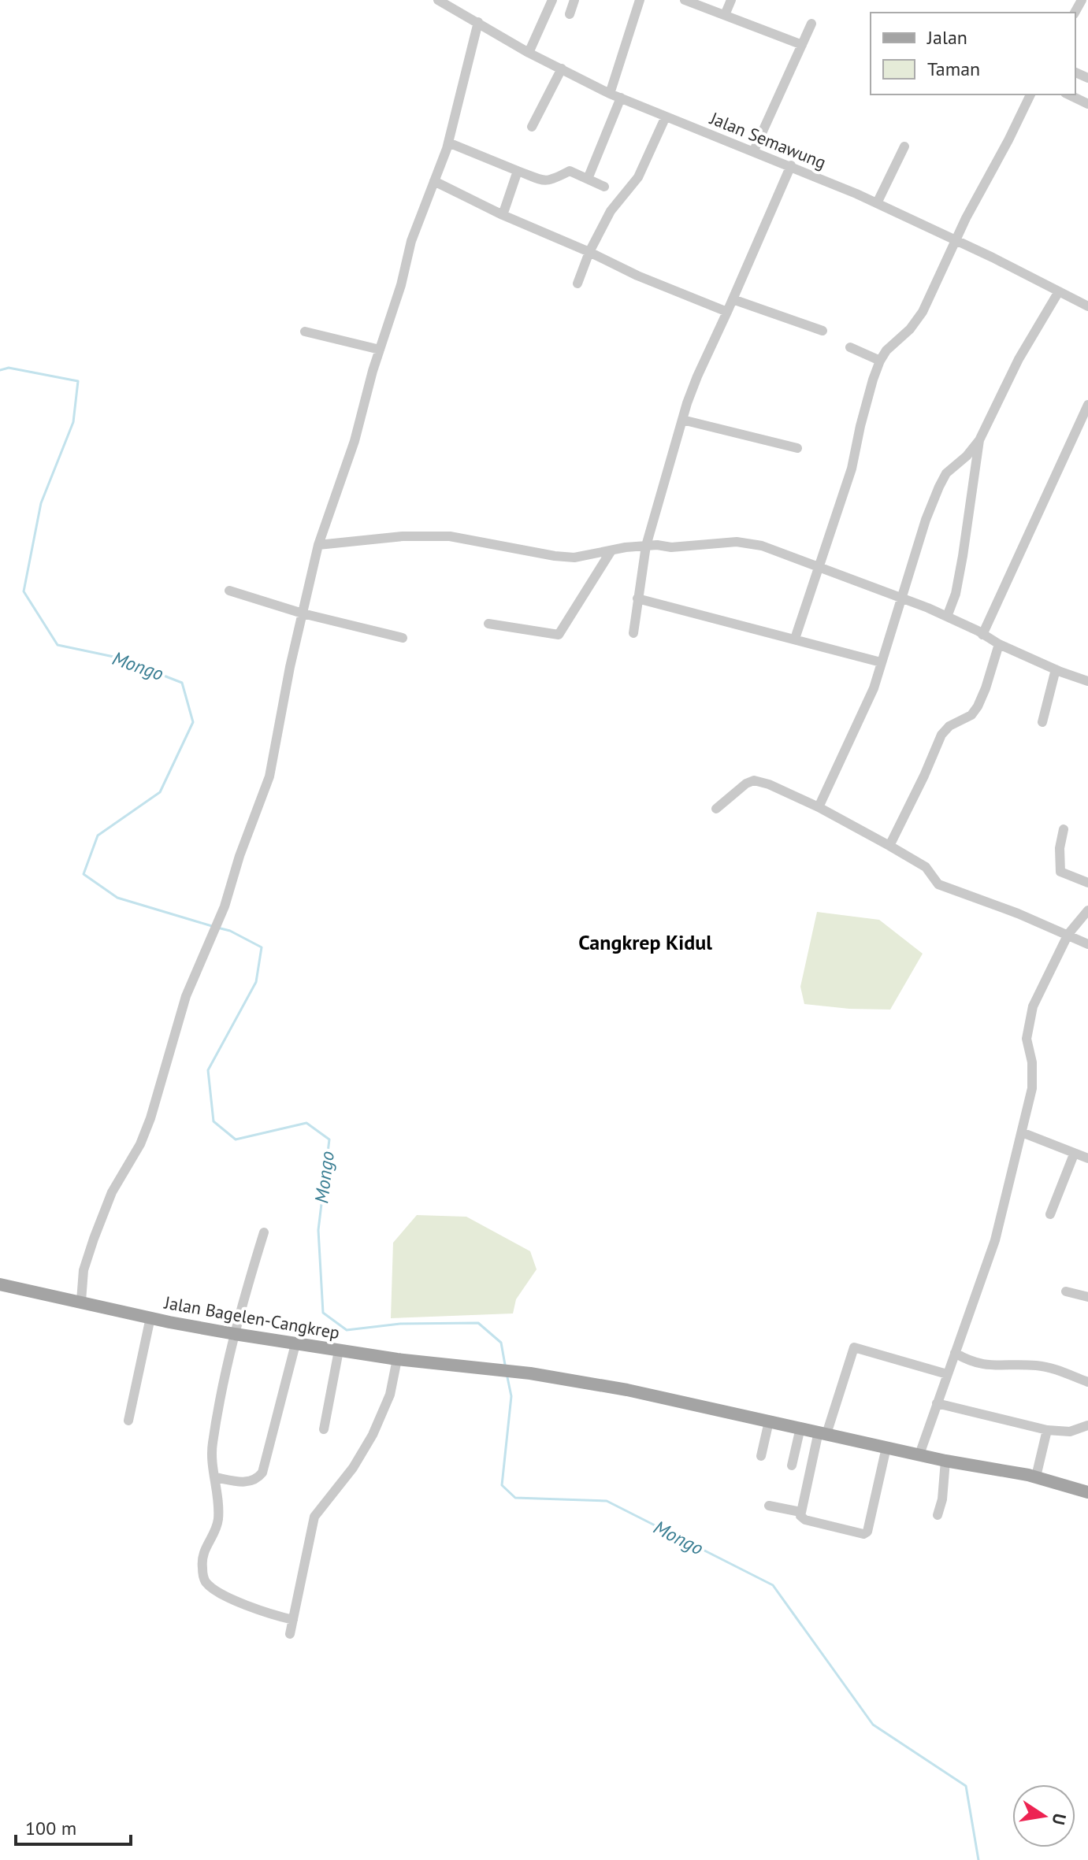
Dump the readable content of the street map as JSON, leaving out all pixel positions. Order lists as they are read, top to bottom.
{
  "streets": {
    "main road": ["Jalan Bagelen-Cangkrep"],
    "street": ["Jalan Semawung"]
  },
  "districts": ["Cangkrep Kidul"],
  "water": ["Mongo"],
  "legend": ["Jalan", "Taman"],
  "scale_bar": "100 m",
  "north": "right"
}
